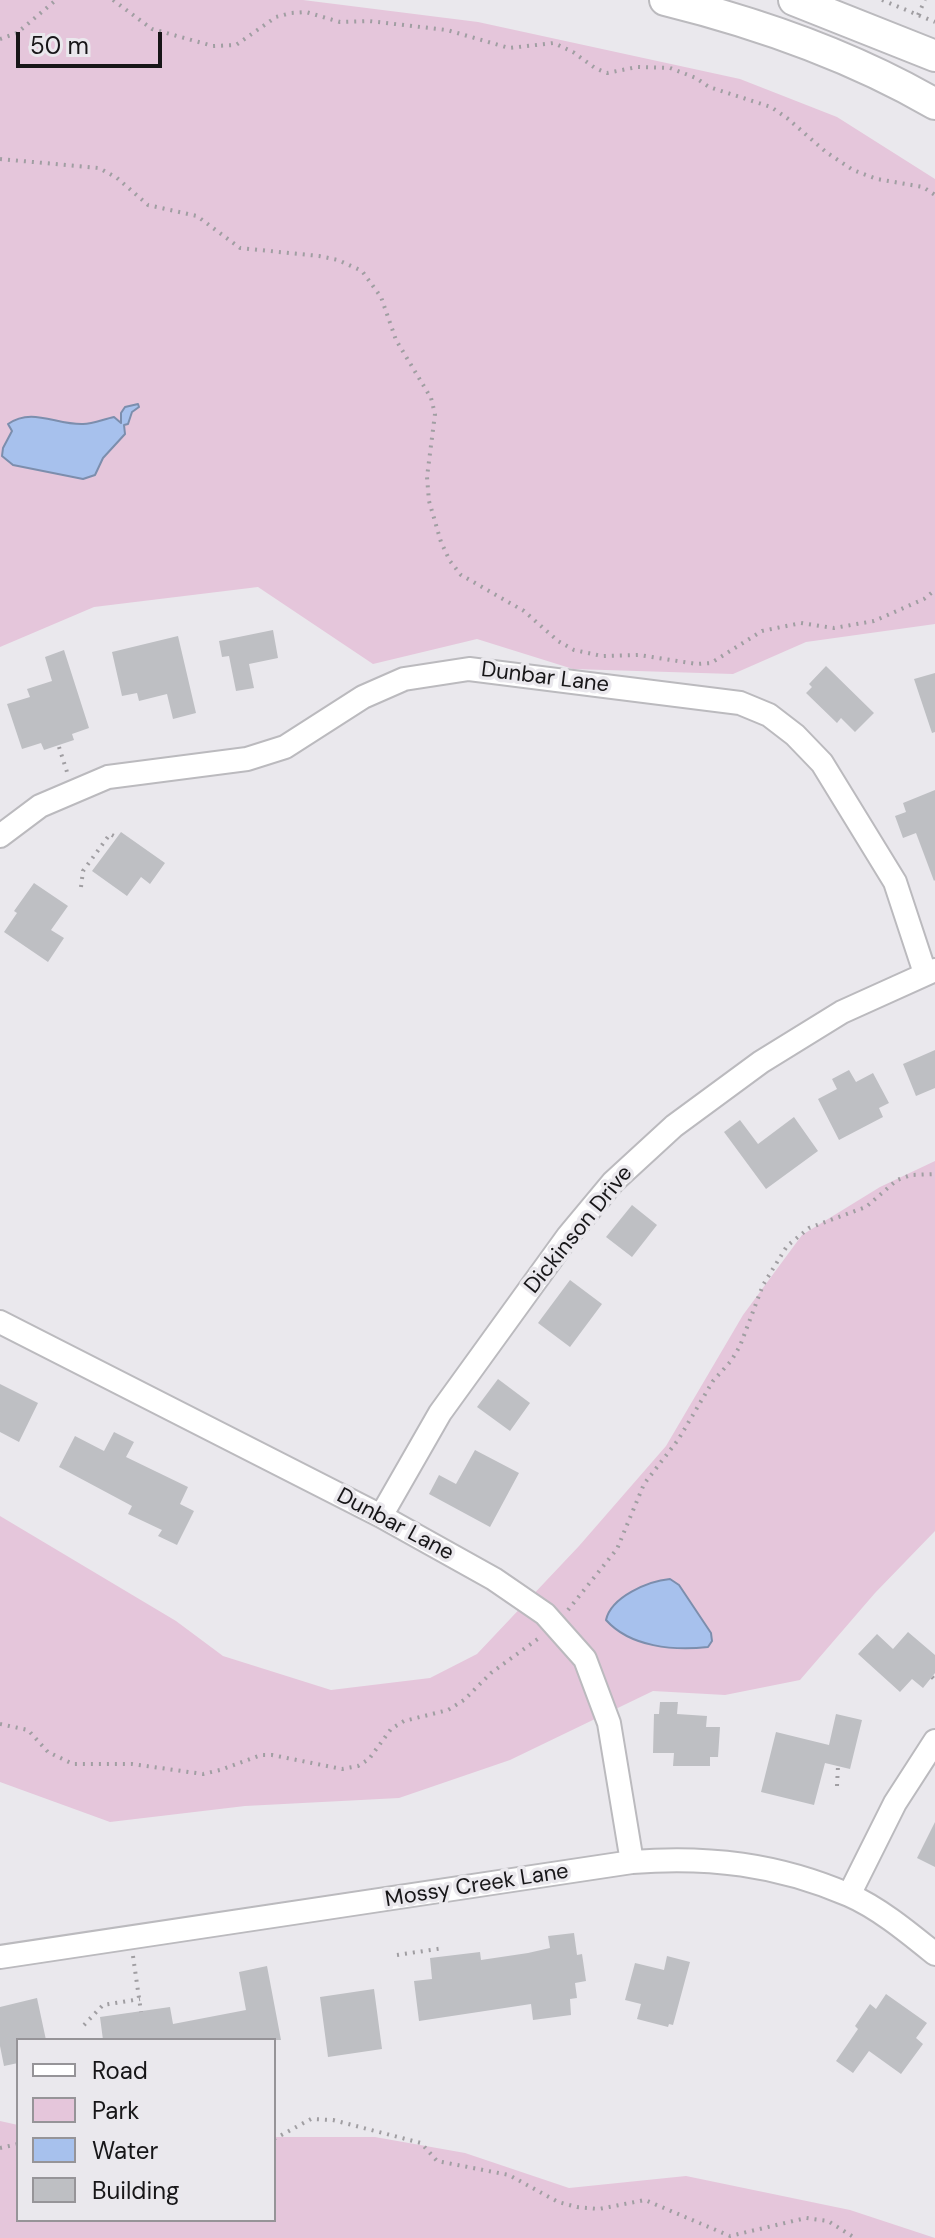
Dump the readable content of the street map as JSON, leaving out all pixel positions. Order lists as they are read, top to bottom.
{
  "streets": {
    "street": ["Dunbar Lane", "Dickinson Drive", "Mossy Creek Lane"]
  },
  "crossings": [
    ["Dunbar Lane", "Dickinson Drive"],
    ["Dunbar Lane", "Mossy Creek Lane"]
  ],
  "legend": [
    "Road",
    "Park",
    "Water",
    "Building"
  ],
  "scale_bar": "50 m"
}
